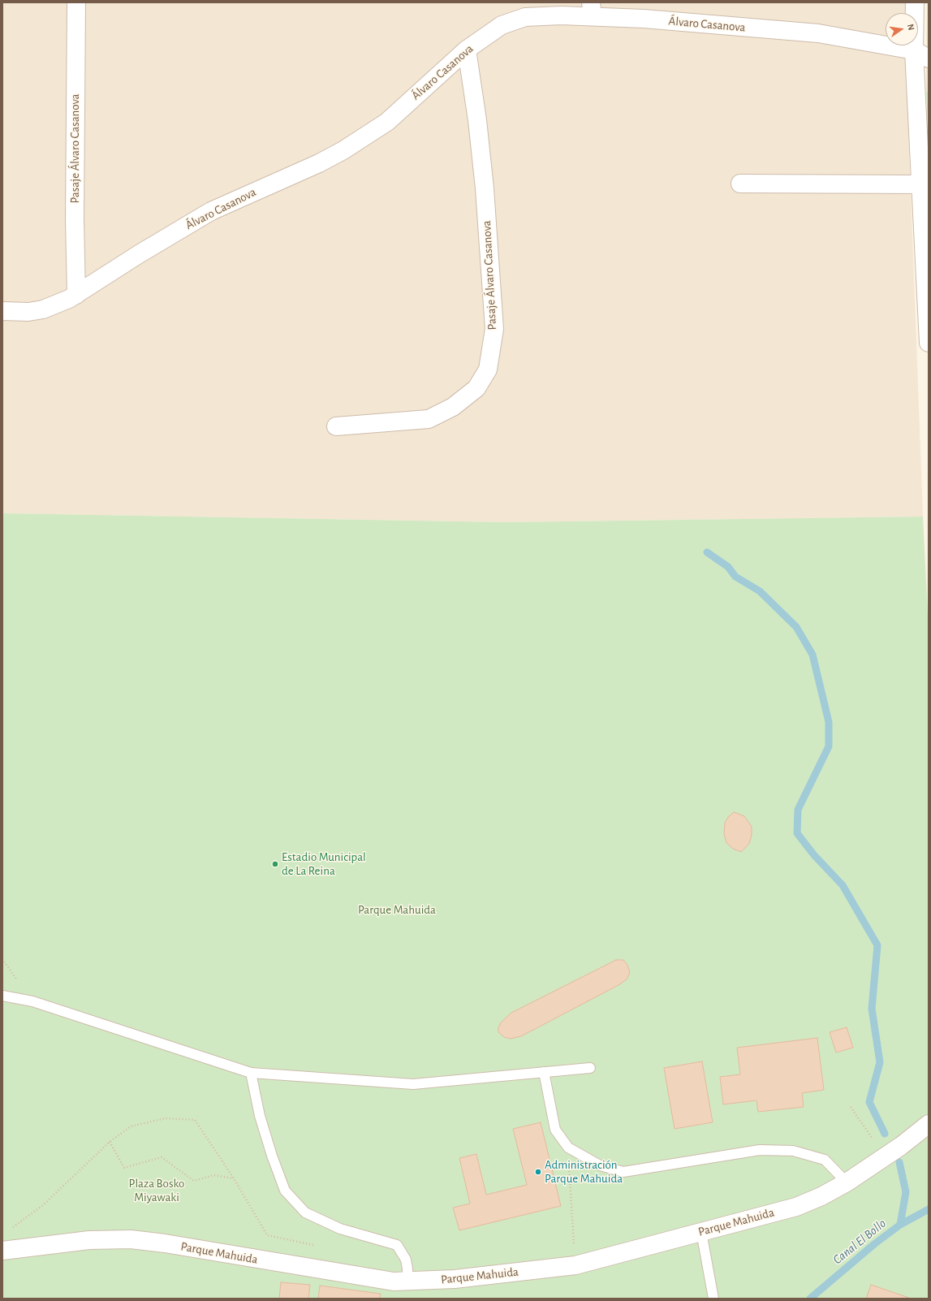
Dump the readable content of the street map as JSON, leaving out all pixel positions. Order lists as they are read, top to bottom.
{
  "streets": {
    "street": ["Álvaro Casanova", "Pasaje Álvaro Casanova", "Parque Mahuida"]
  },
  "crossings": [
    ["Álvaro Casanova", "Pasaje Álvaro Casanova"]
  ],
  "water": ["Canal El Bollo"],
  "parks": ["Parque Mahuida", "Plaza Bosko Miyawaki"],
  "places": ["Estadio Municipal de La Reina", "Administración Parque Mahuida"],
  "north": "right"
}
